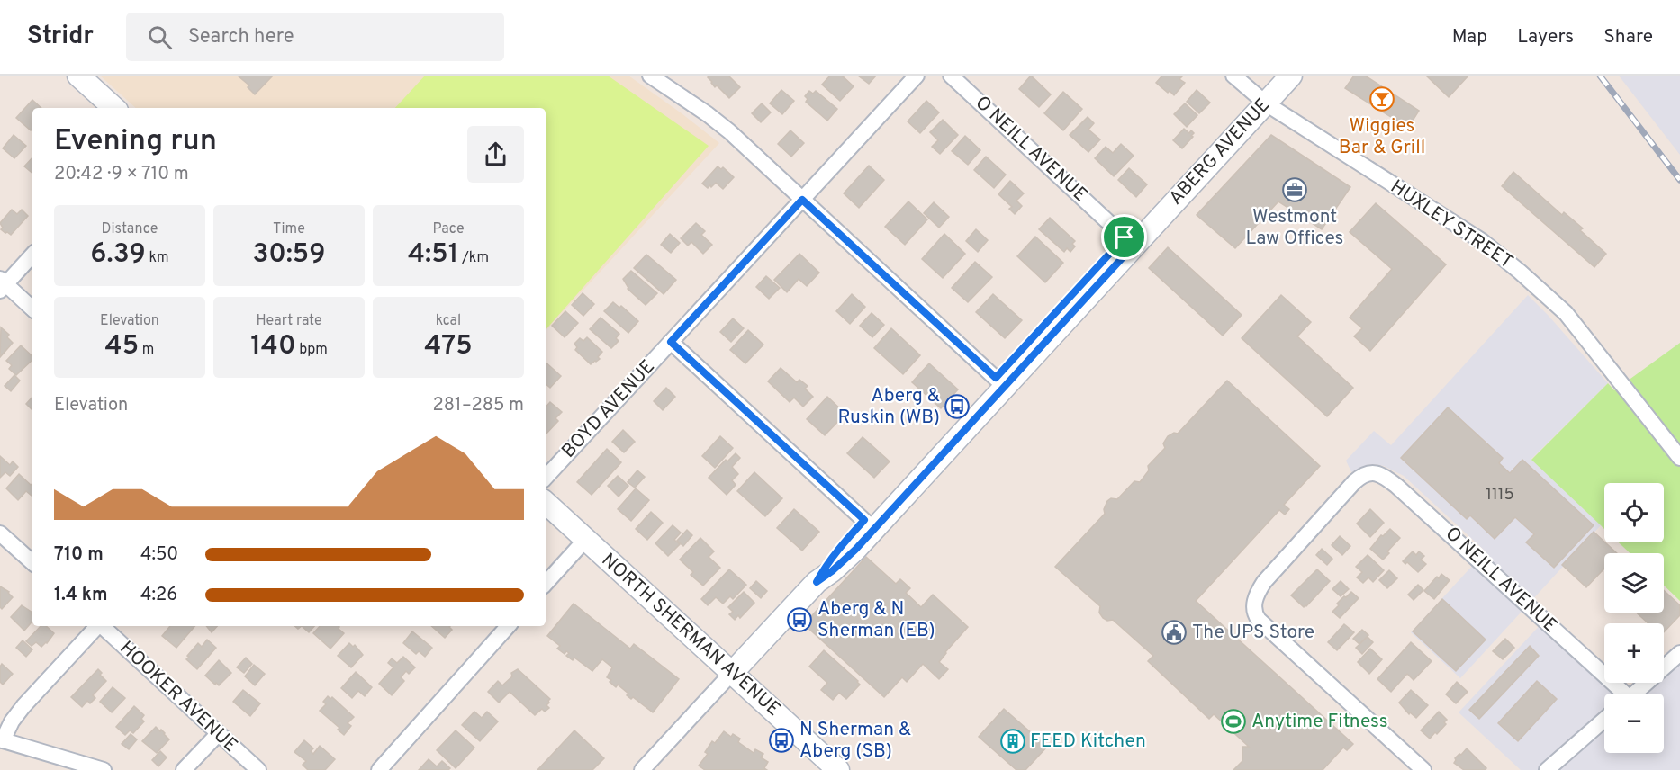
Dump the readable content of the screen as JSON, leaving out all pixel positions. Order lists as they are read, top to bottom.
{
  "streets": {
    "street": [
      "O NEILL AVENUE",
      "ABERG AVENUE",
      "HUXLEY STREET",
      "BOYD AVENUE",
      "NORTH SHERMAN AVENUE",
      "HOOKER AVENUE"
    ]
  },
  "crossings": [
    ["O NEILL AVENUE", "ABERG AVENUE"],
    ["ABERG AVENUE", "HUXLEY STREET"],
    ["ABERG AVENUE", "NORTH SHERMAN AVENUE"]
  ],
  "places": {
    "bar": ["Wiggies Bar & Grill"],
    "office": ["Westmont Law Offices"],
    "bus stop": ["Aberg & Ruskin (WB)", "Aberg & N Sherman (EB)", "N Sherman & Aberg (SB)"],
    "public building": ["The UPS Store"],
    "sports": ["Anytime Fitness"],
    "building": ["FEED Kitchen"]
  },
  "house_numbers": ["1115"],
  "page": {
    "header": "Stridr",
    "search": "Search here",
    "nav": ["Map", "Layers", "Share"],
    "heading": ["Evening run", "20:42 · 9 × 710 m"],
    "stats": [
      ["Distance", "6.39 km"],
      ["Time", "30:59"],
      ["Pace", "4:51 /km"],
      ["Elevation", "45 m"],
      ["Heart rate", "140 bpm"],
      ["kcal", "475"]
    ],
    "chart": ["Elevation", "281–285 m"],
    "map_buttons": ["+", "−"],
    "list": [
      {
        "name": "710 m",
        "note": "4:50"
      },
      {
        "name": "1.4 km",
        "note": "4:26"
      }
    ]
  }
}
